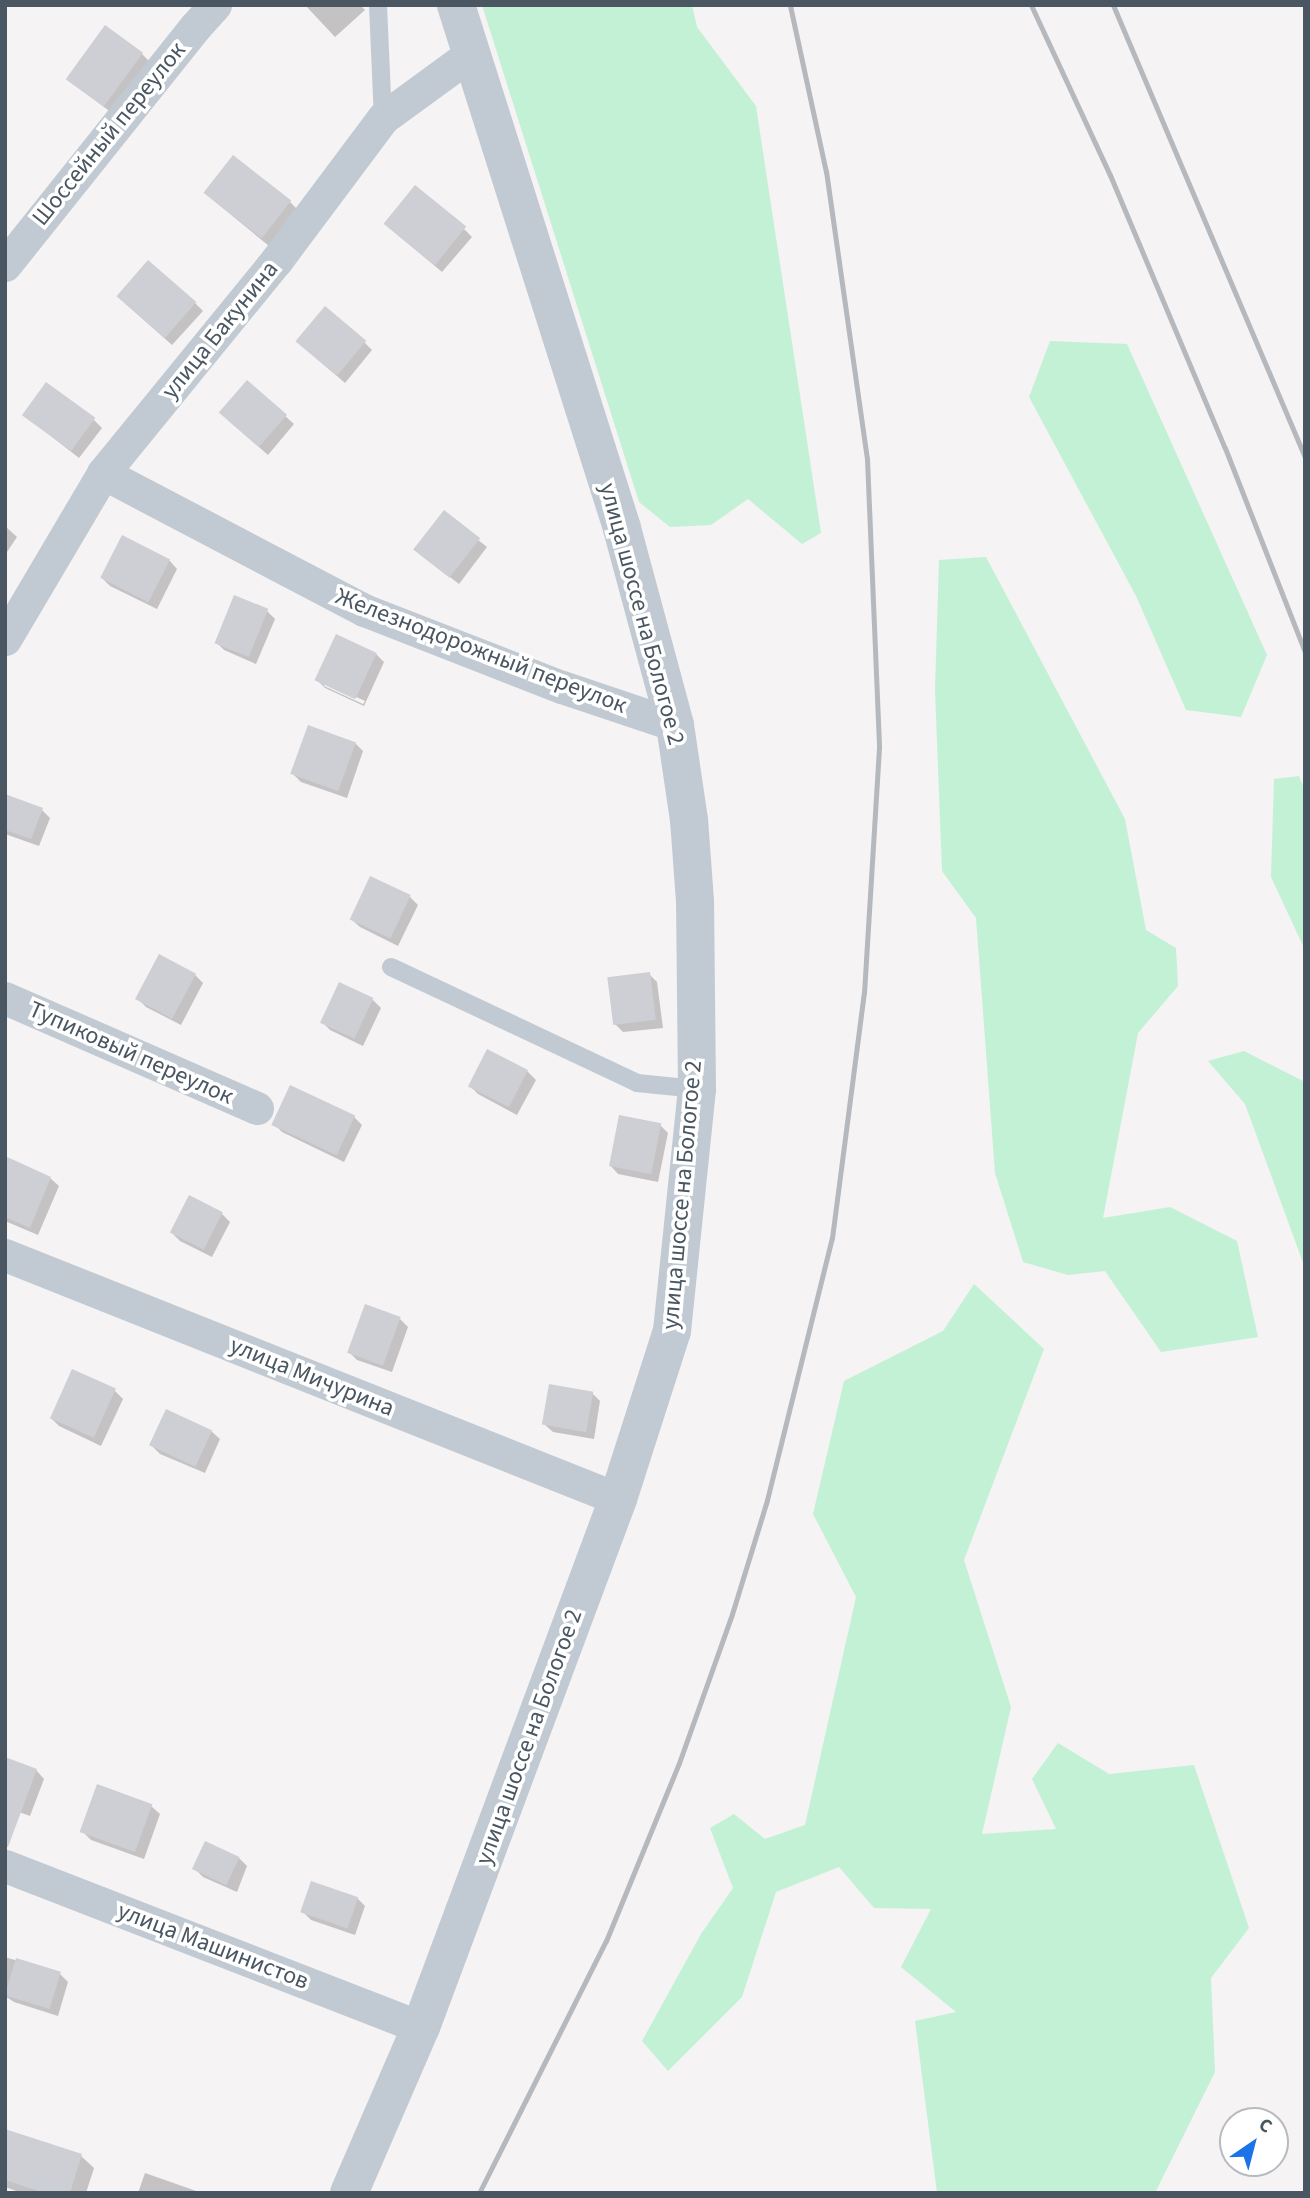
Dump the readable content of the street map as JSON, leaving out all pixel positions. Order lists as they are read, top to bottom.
{
  "streets": {
    "street": [
      "Шоссейный переулок",
      "улица Бакунина",
      "улица шоссе на Бологое 2",
      "Железнодорожный переулок",
      "Тупиковый переулок",
      "улица Мичурина",
      "улица Машинистов"
    ]
  },
  "crossings": [
    ["улица Бакунина", "улица шоссе на Бологое 2"],
    ["улица Бакунина", "Железнодорожный переулок"],
    ["улица шоссе на Бологое 2", "Железнодорожный переулок"],
    ["улица шоссе на Бологое 2", "улица Мичурина"],
    ["улица шоссе на Бологое 2", "улица Машинистов"]
  ],
  "north": "top right"
}
